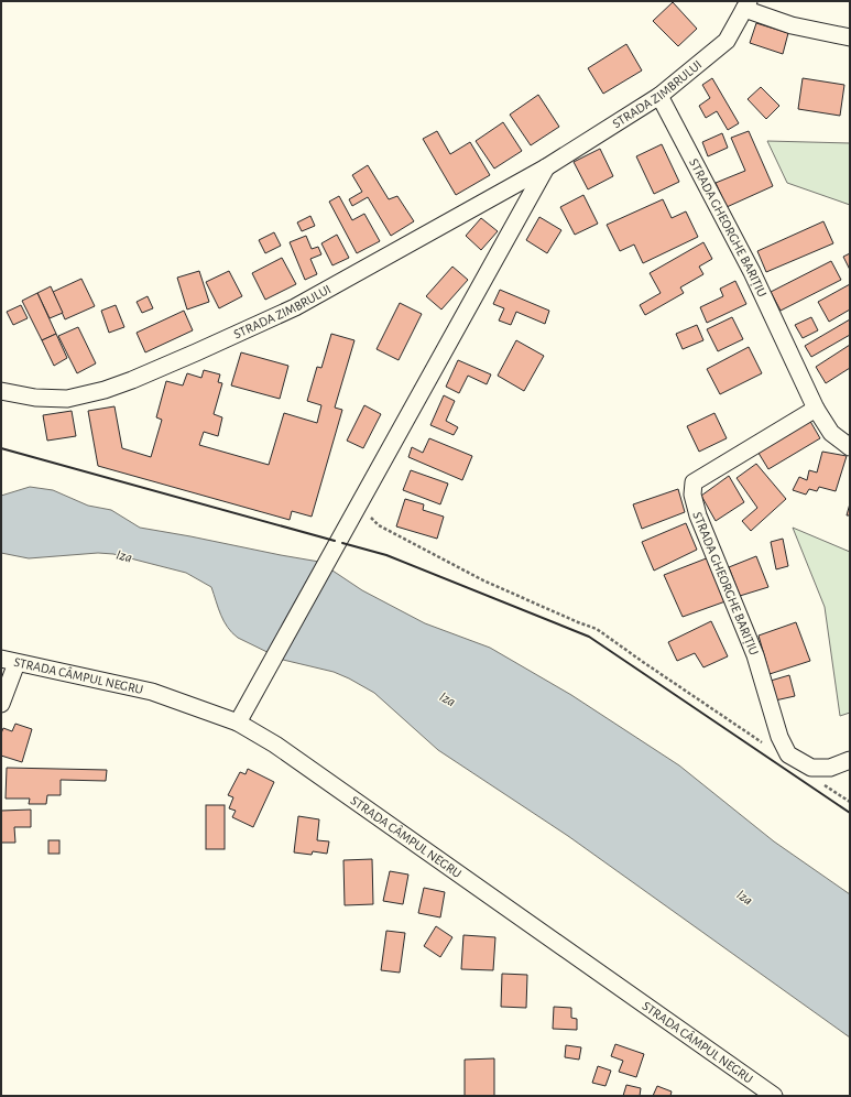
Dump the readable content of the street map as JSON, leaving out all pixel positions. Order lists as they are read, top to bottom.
{
  "streets": {
    "street": ["STRADA ZIMBRULUI", "STRADA GHEORGHE BARIȚIU", "STRADA CÂMPUL NEGRU"]
  },
  "crossings": [
    ["STRADA ZIMBRULUI", "STRADA GHEORGHE BARIȚIU"],
    ["STRADA ZIMBRULUI", "STRADA CÂMPUL NEGRU"]
  ],
  "water": ["Iza"]
}
